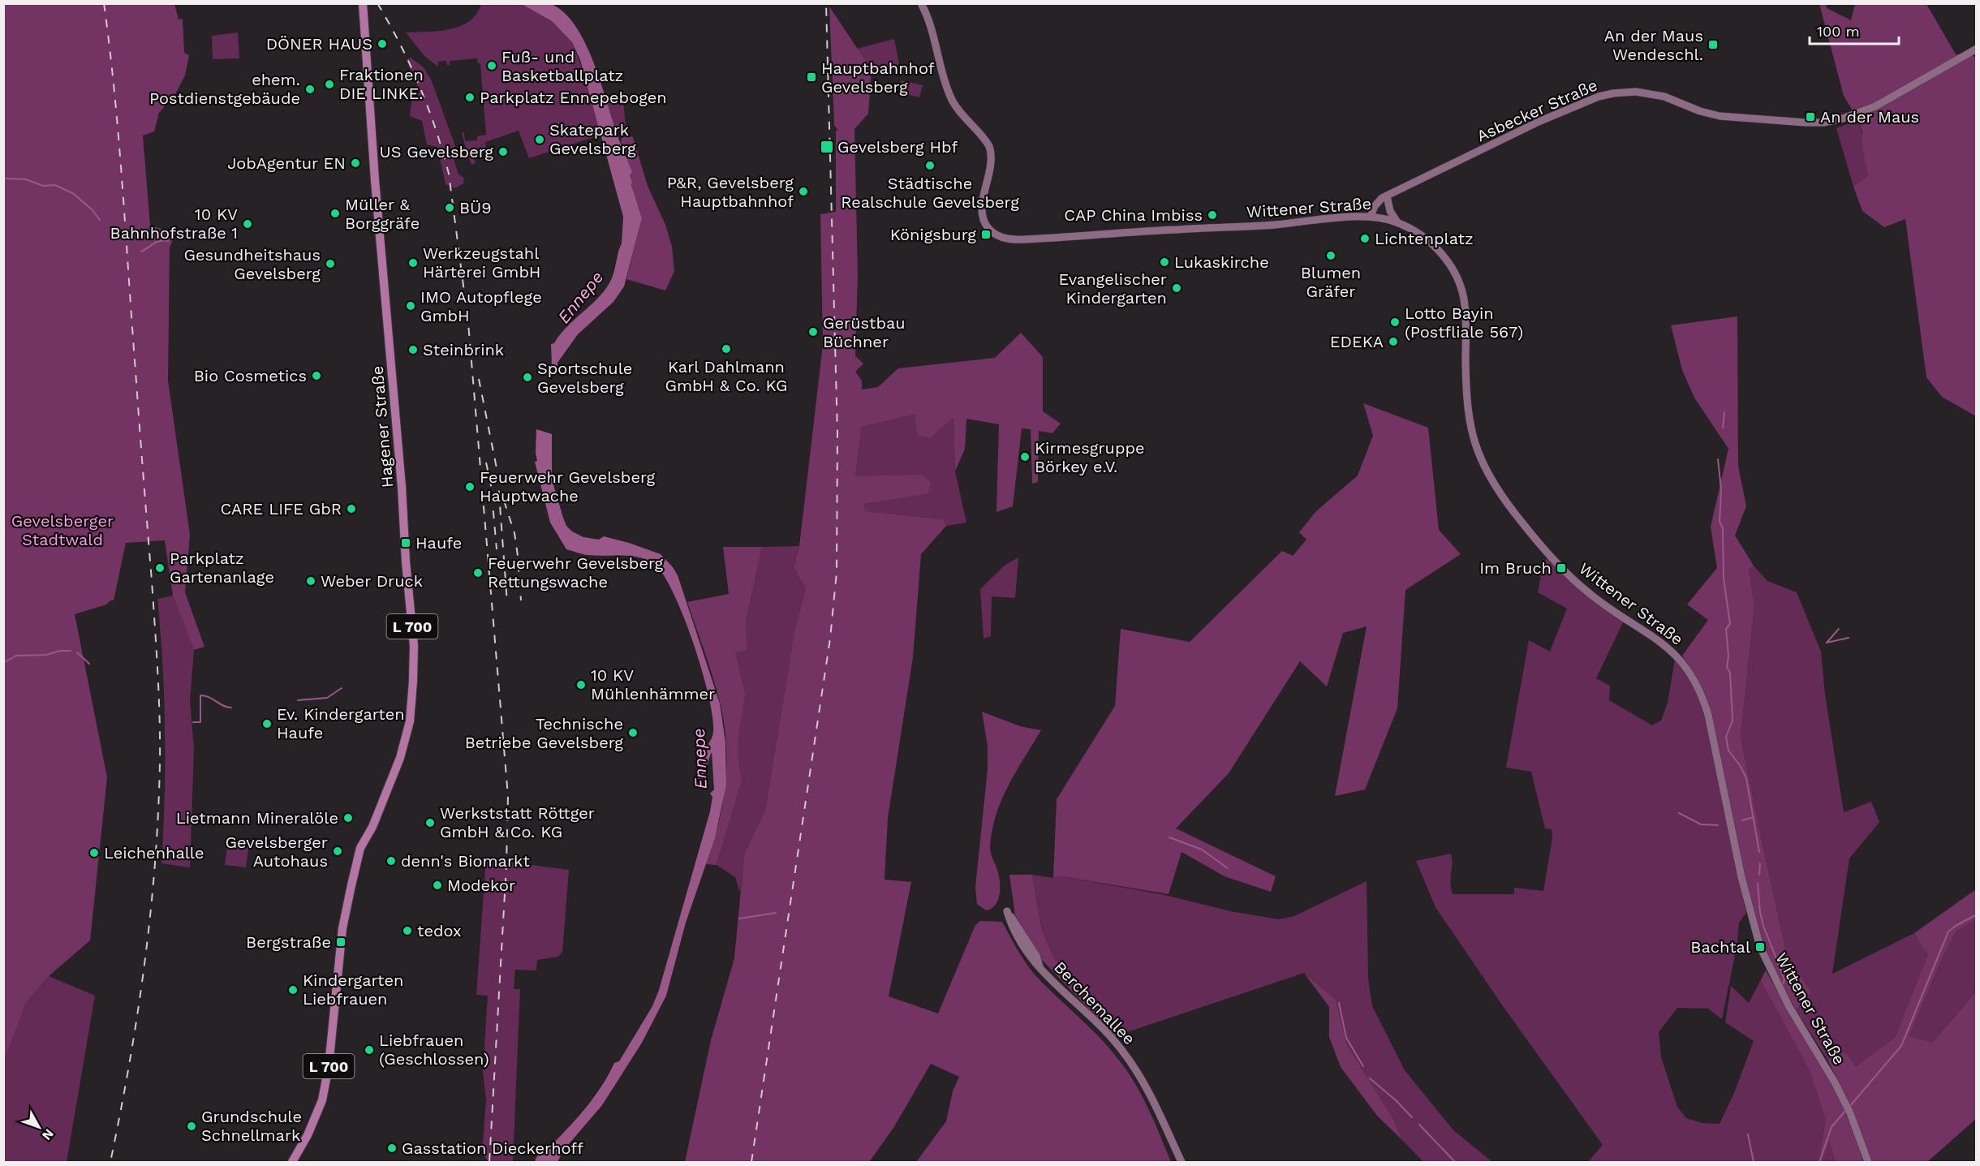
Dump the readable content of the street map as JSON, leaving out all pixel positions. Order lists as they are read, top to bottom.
{
  "streets": {
    "main road": [
      "Asbecker Straße",
      "Wittener Straße",
      "Hagener Straße",
      "L 700",
      "Berchemallee"
    ]
  },
  "crossings": [
    ["Asbecker Straße", "Wittener Straße"]
  ],
  "water": ["Ennepe"],
  "parks": ["Gevelsberger Stadtwald"],
  "places": {
    "other": [
      "DÖNER HAUS",
      "Fuß- und Basketballplatz",
      "Fraktionen DIE LINKE.",
      "ehem. Postdienstgebäude",
      "Parkplatz Ennepebogen",
      "Skatepark Gevelsberg",
      "US Gevelsberg",
      "JobAgentur EN",
      "Städtische Realschule Gevelsberg",
      "P&R, Gevelsberg Hauptbahnhof",
      "BÜ9",
      "Müller & Borggräfe",
      "CAP China Imbiss",
      "10 KV Bahnhofstraße 1",
      "Lichtenplatz",
      "Blumen Gräfer",
      "Lukaskirche",
      "Werkzeugstahl Härterei GmbH",
      "Gesundheitshaus Gevelsberg",
      "Evangelischer Kindergarten",
      "IMO Autopflege GmbH",
      "Lotto Bayin (Postfliale 567)",
      "Gerüstbau Büchner",
      "EDEKA",
      "Karl Dahlmann GmbH & Co. KG",
      "Steinbrink",
      "Bio Cosmetics",
      "Sportschule Gevelsberg",
      "Kirmesgruppe Börkey e.V.",
      "Feuerwehr Gevelsberg Hauptwache",
      "CARE LIFE GbR",
      "Parkplatz Gartenanlage",
      "Feuerwehr Gevelsberg Rettungswache",
      "Weber Druck",
      "10 KV Mühlenhämmer",
      "Ev. Kindergarten Haufe",
      "Technische Betriebe Gevelsberg",
      "Lietmann Mineralöle",
      "Werkststatt Röttger GmbH & Co. KG",
      "Gevelsberger Autohaus",
      "Leichenhalle",
      "denn's Biomarkt",
      "Modekor",
      "tedox",
      "Kindergarten Liebfrauen",
      "Liebfrauen (Geschlossen)",
      "Grundschule Schnellmark",
      "Gasstation Dieckerhoff"
    ],
    "transit": [
      "An der Maus Wendeschl.",
      "Hauptbahnhof Gevelsberg",
      "An der Maus",
      "Gevelsberg Hbf",
      "Königsburg",
      "Haufe",
      "Im Bruch",
      "Bergstraße",
      "Bachtal"
    ]
  },
  "scale_bar": "100 m",
  "north": "bottom right"
}
